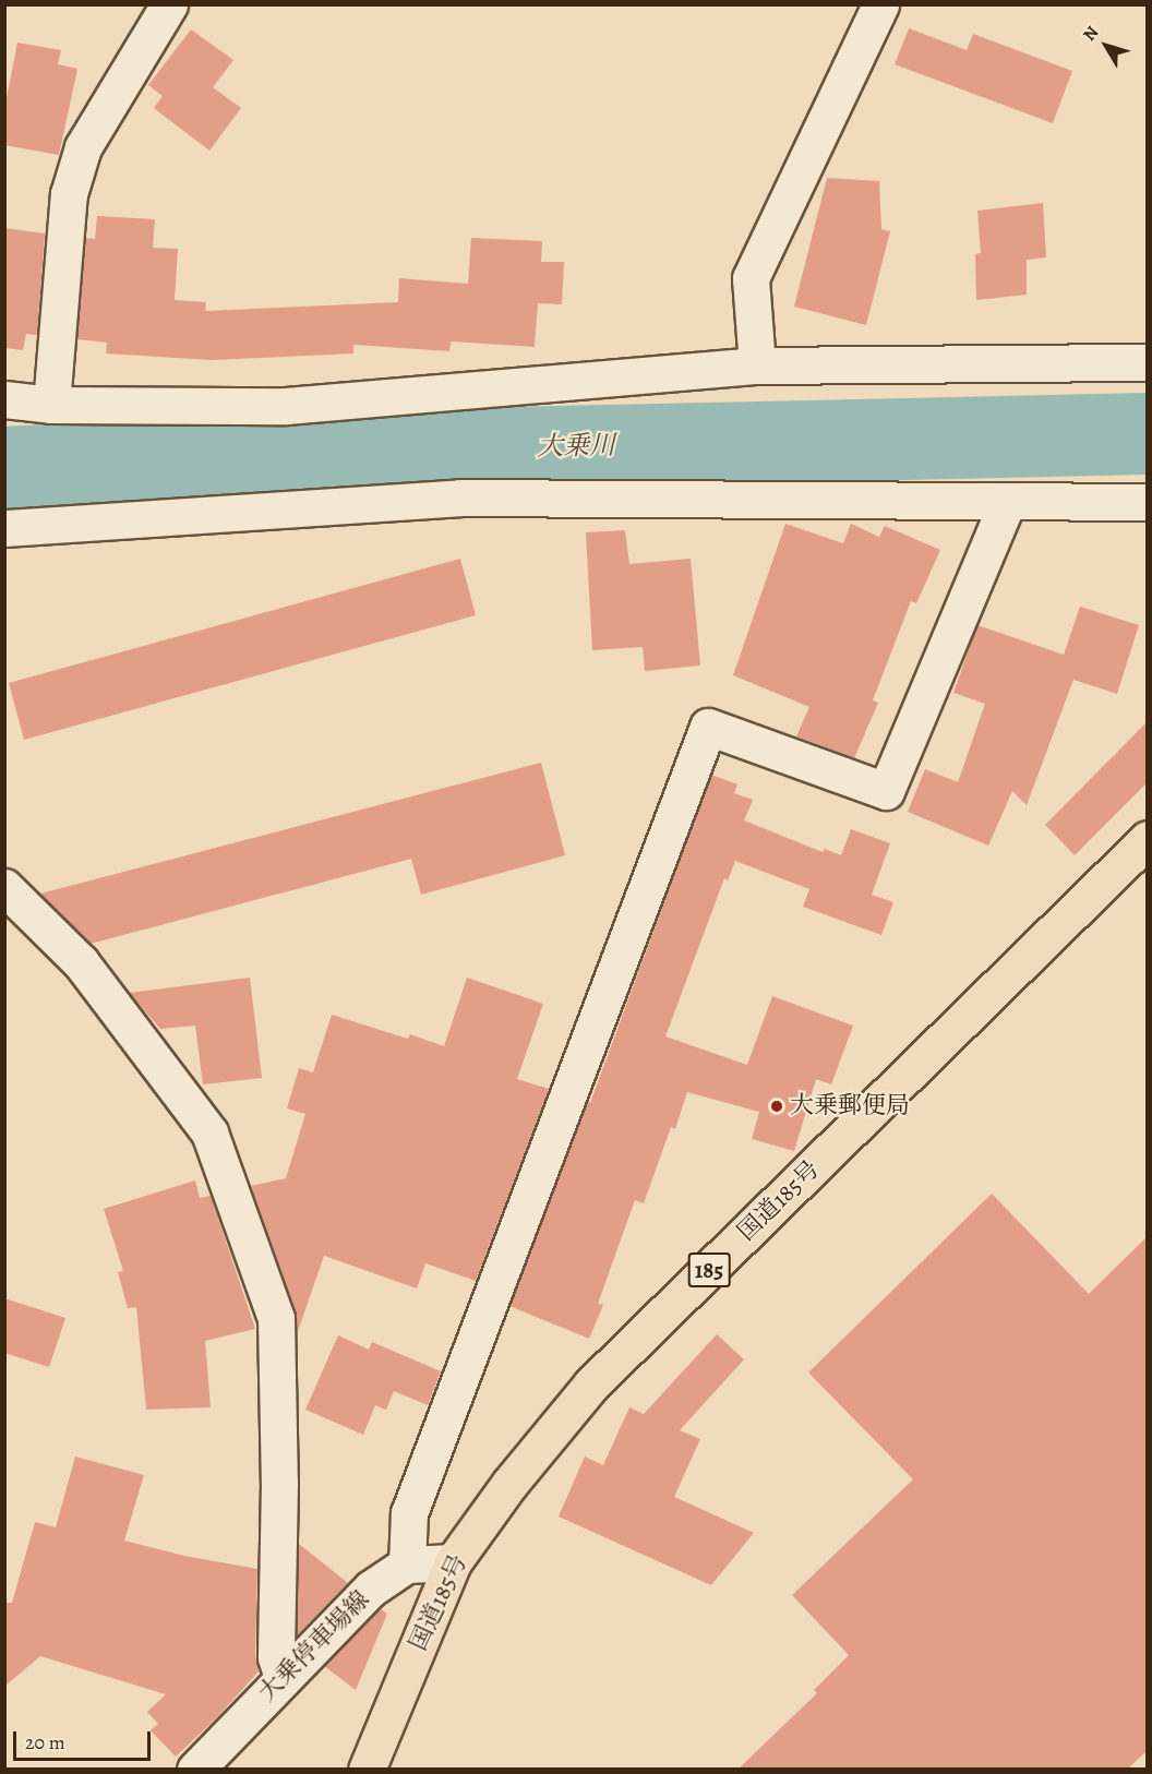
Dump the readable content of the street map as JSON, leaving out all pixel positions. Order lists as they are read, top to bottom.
{
  "streets": {
    "highway": ["国道185号", "185"],
    "street": ["大乗停車場線"]
  },
  "water": ["大乗川"],
  "places": ["大乗郵便局"],
  "scale_bar": "20 m",
  "north": "top left"
}
